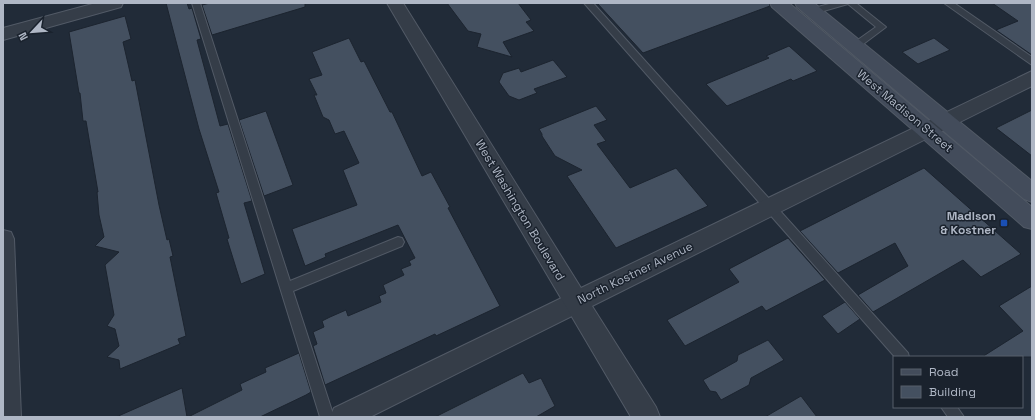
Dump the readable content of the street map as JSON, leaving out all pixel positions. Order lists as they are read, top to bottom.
{
  "streets": {
    "main road": ["West Madison Street"],
    "street": ["West Washington Boulevard", "North Kostner Avenue"]
  },
  "crossings": [
    ["West Madison Street", "North Kostner Avenue"],
    ["West Washington Boulevard", "North Kostner Avenue"]
  ],
  "places": {
    "transit": ["Madison & Kostner"]
  },
  "legend": ["Road", "Building"],
  "north": "bottom left"
}
